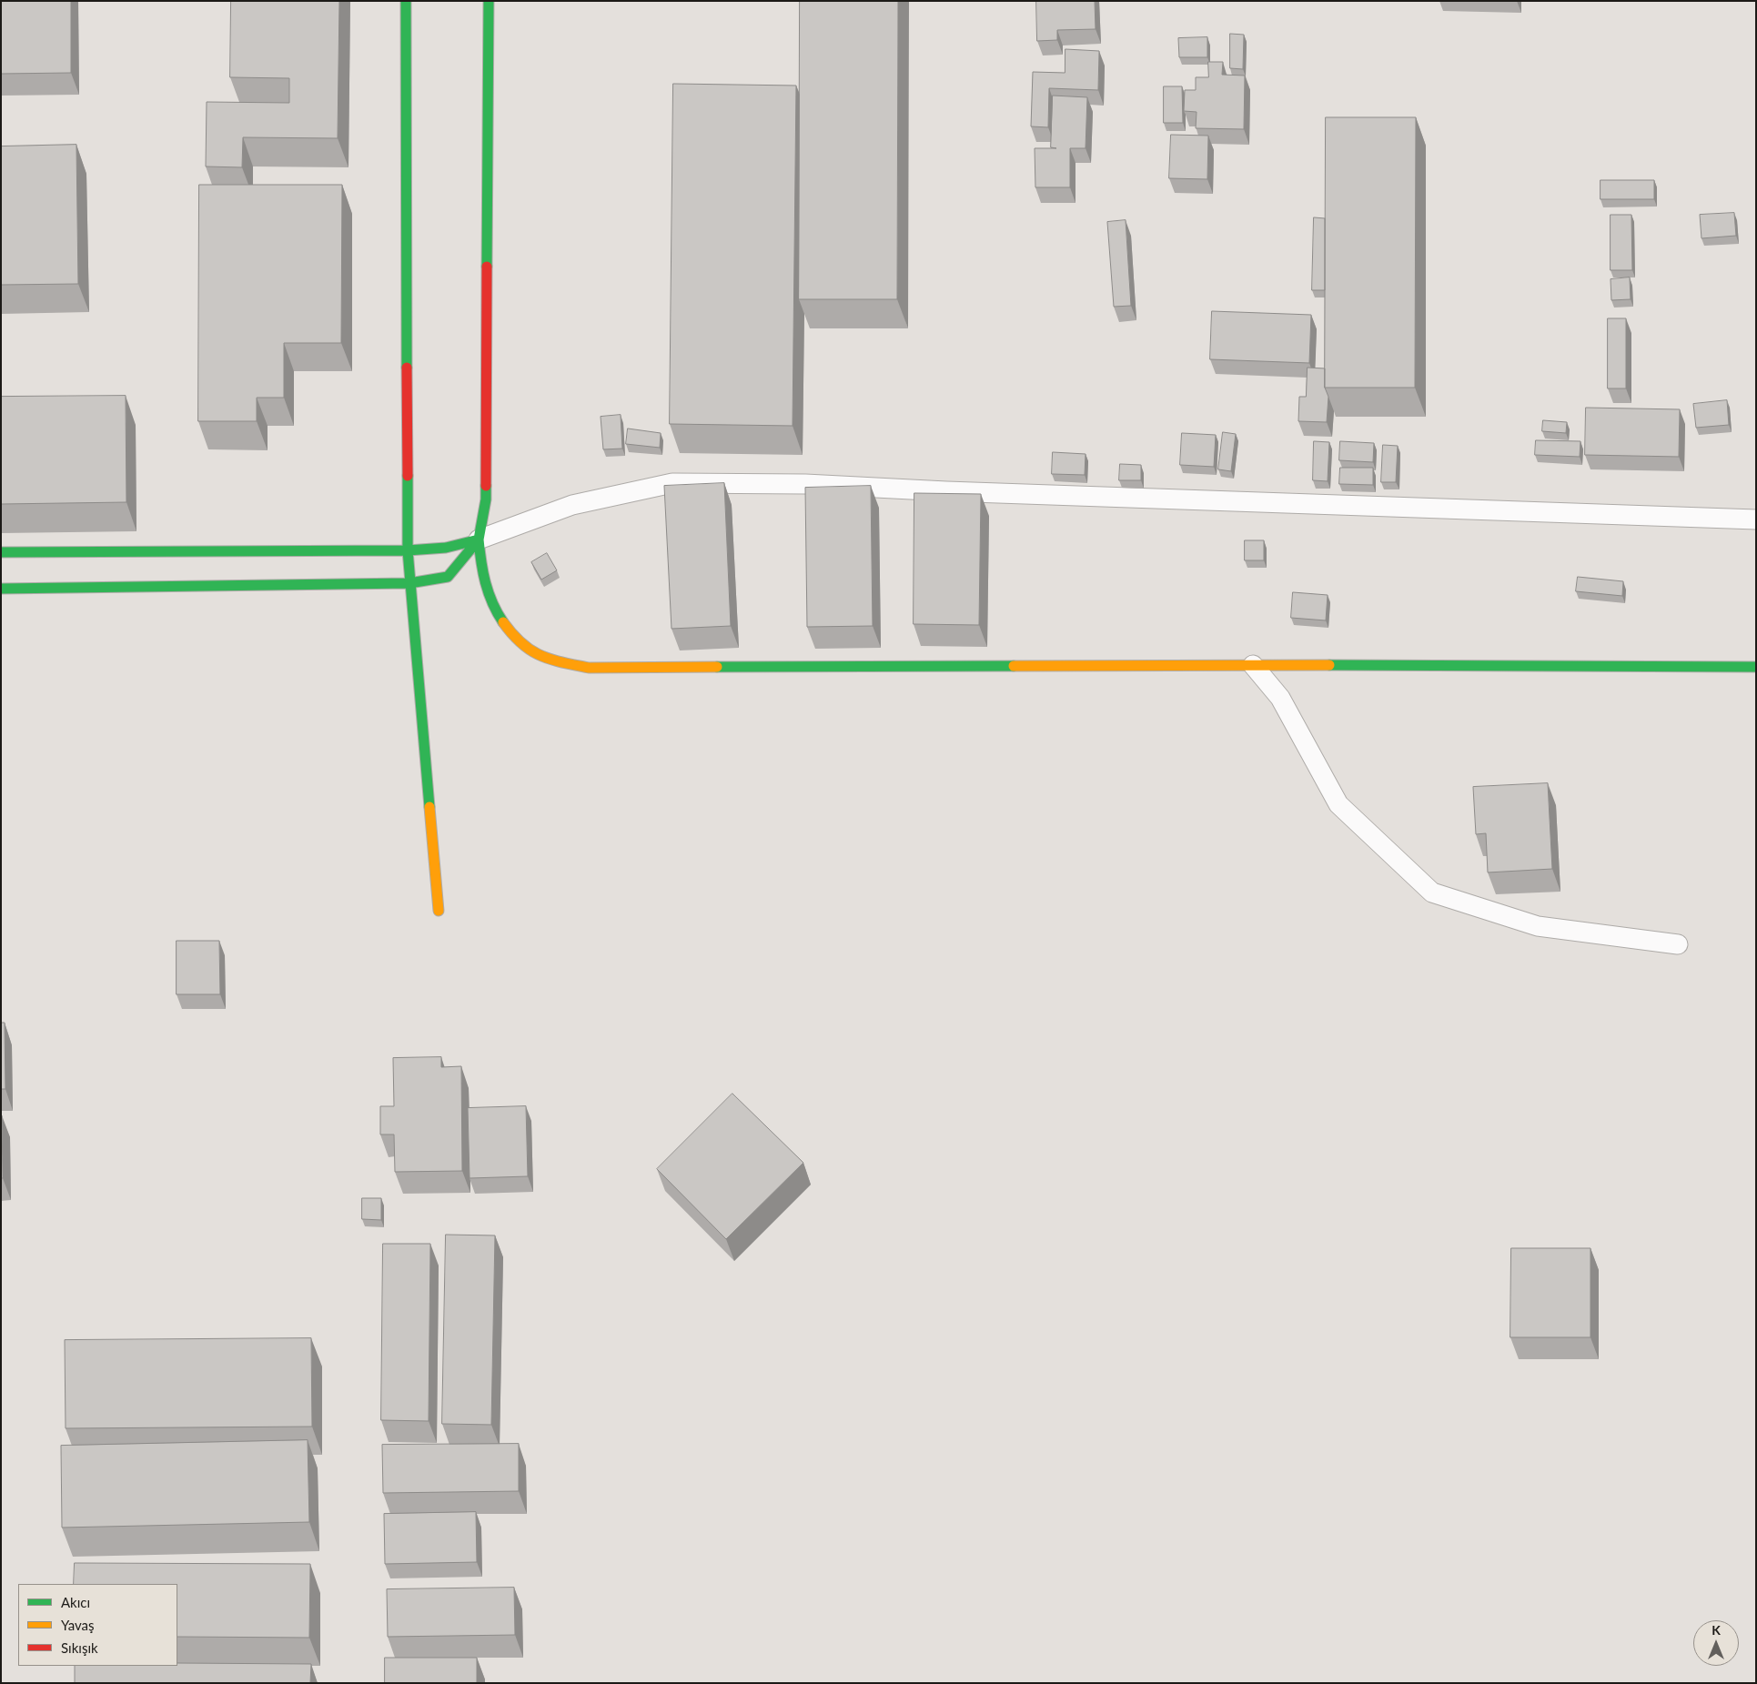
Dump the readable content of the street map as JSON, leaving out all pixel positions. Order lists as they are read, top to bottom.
{
  "legend": ["Akıcı", "Yavaş", "Sıkışık"],
  "north": "top"
}
